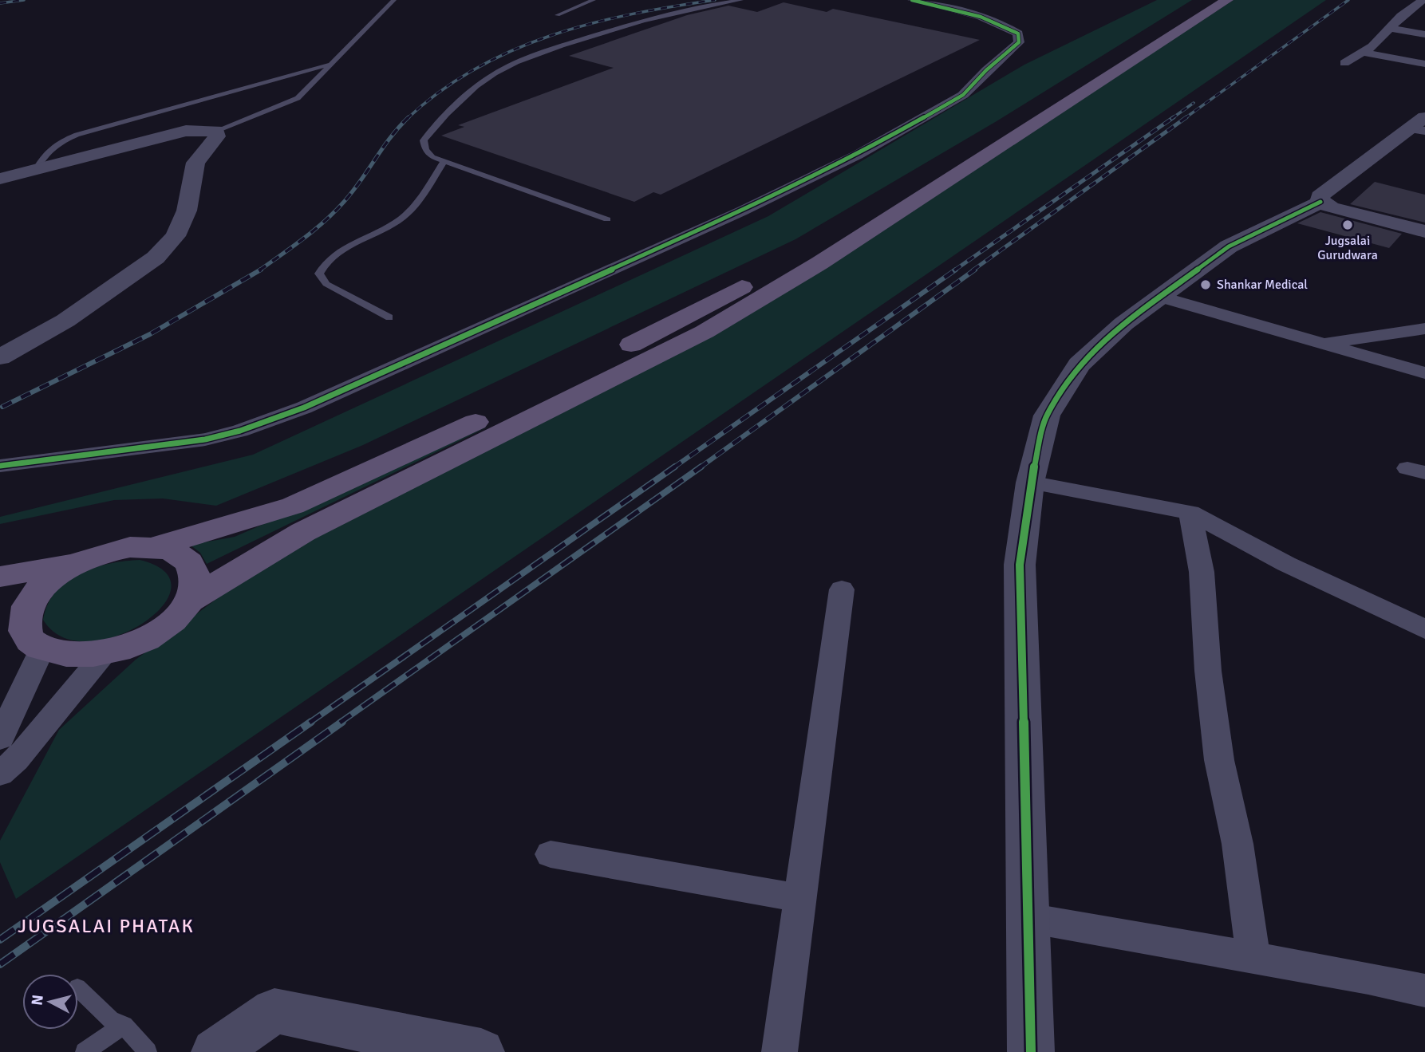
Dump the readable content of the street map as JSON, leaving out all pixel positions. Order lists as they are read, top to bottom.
{
  "districts": ["JUGSALAI PHATAK"],
  "places": ["Jugsalai Gurudwara", "Shankar Medical"],
  "north": "left"
}
